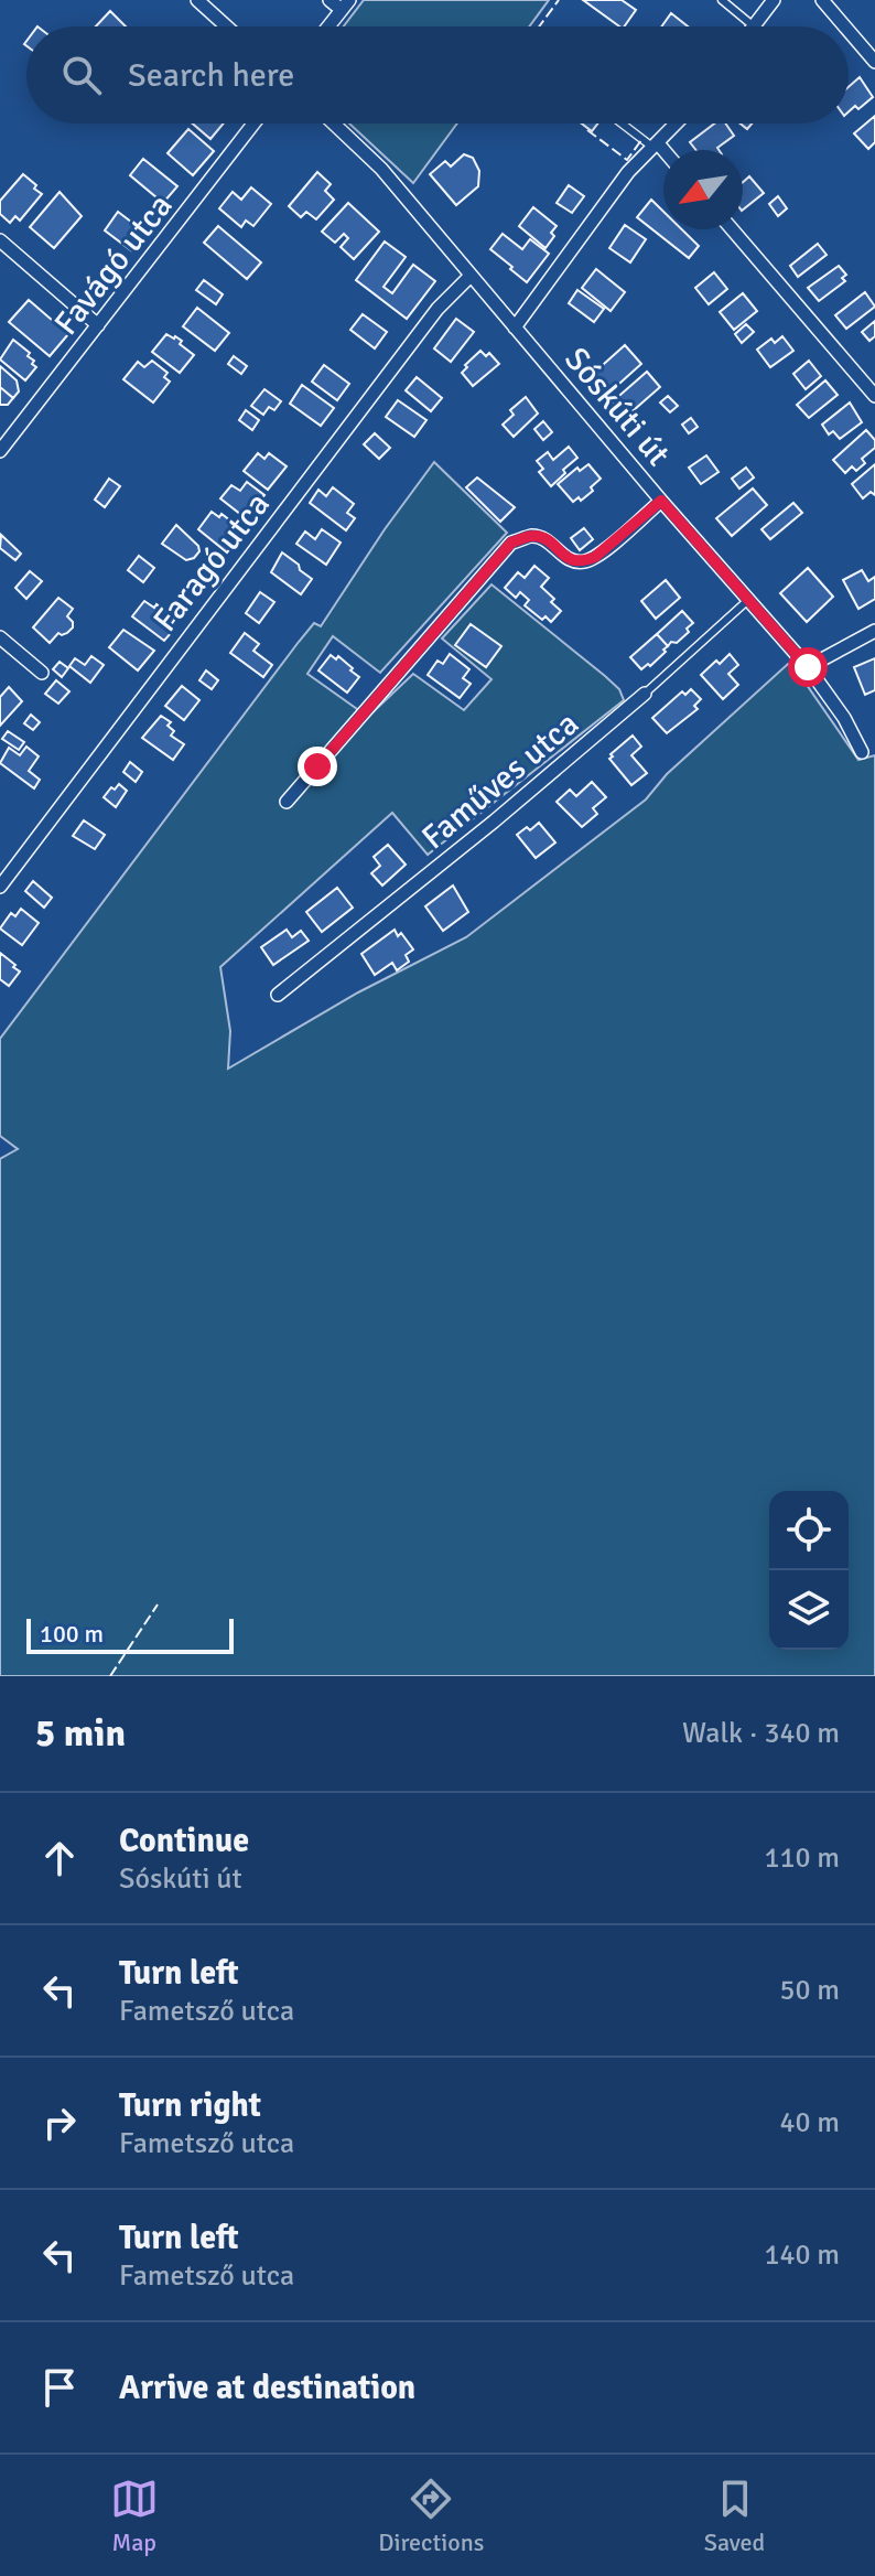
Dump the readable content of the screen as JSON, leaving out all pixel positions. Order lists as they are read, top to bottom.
{
  "streets": {
    "street": [
      "Favágó utca",
      "Sóskúti út",
      "Faragó utca",
      "Faműves utca"
    ]
  },
  "crossings": [
    ["Sóskúti út", "Faragó utca"],
    ["Sóskúti út", "Faműves utca"]
  ],
  "scale_bar": "100 m",
  "north": "bottom left",
  "page": {
    "search": "Search here",
    "scale": "100 m",
    "heading": ["5 min", "Walk · 340 m"],
    "list": [
      ["Continue", "Sóskúti út", "110 m"],
      ["Turn left", "Fametsző utca", "50 m"],
      ["Turn right", "Fametsző utca", "40 m"],
      ["Turn left", "Fametsző utca", "140 m"],
      "Arrive at destination"
    ],
    "nav": ["Map", "Directions", "Saved"]
  }
}
